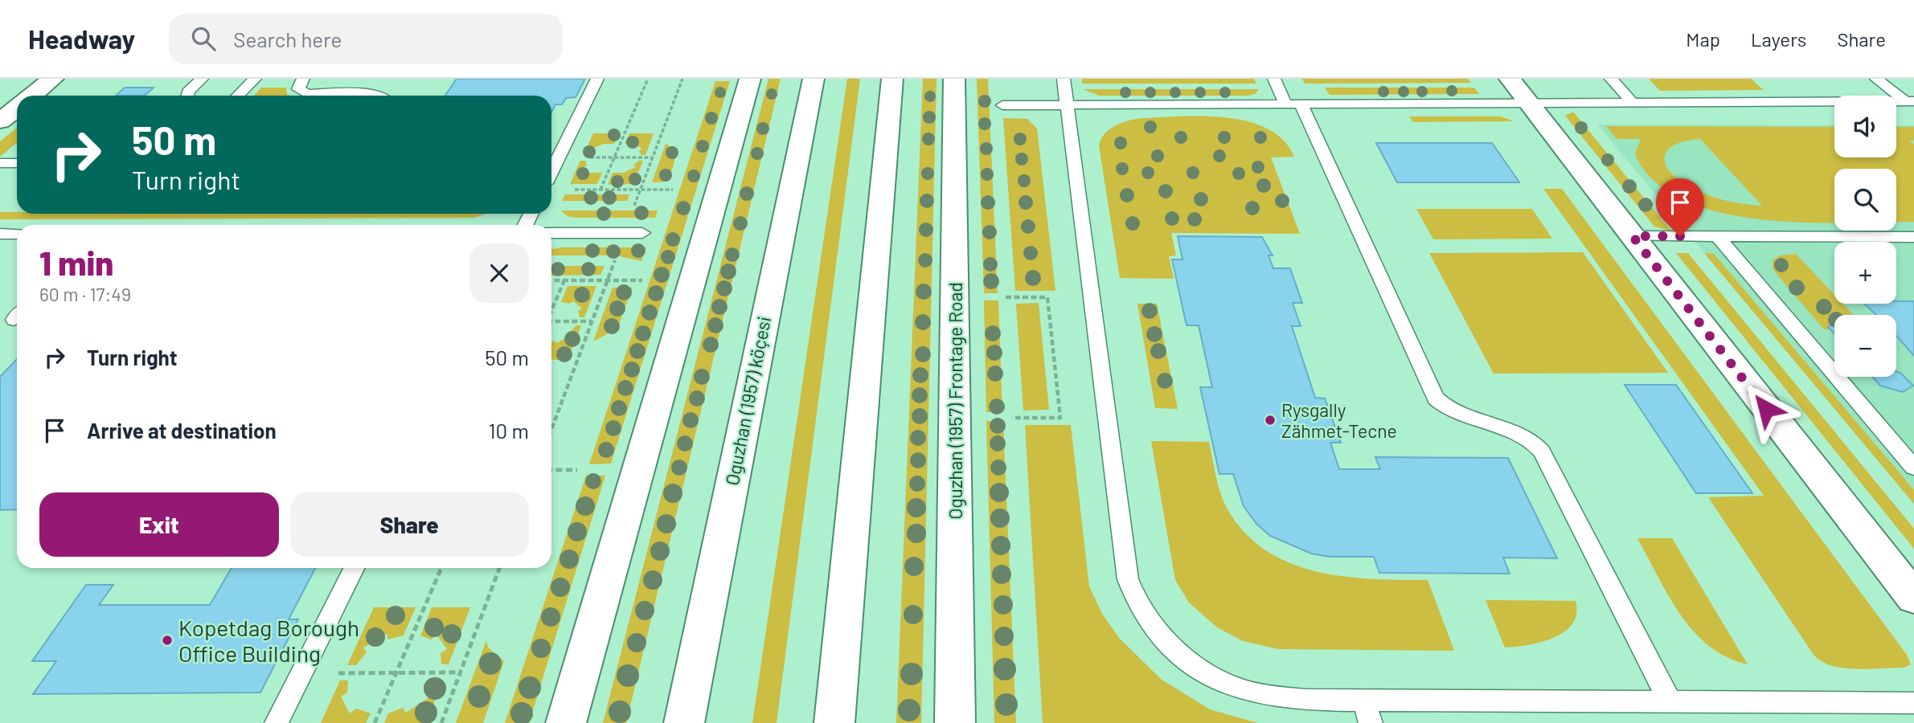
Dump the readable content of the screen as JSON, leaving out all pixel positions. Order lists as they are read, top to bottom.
{
  "streets": {
    "street": ["Oguzhan (1957) köçesi", "Oguzhan (1957) Frontage Road"]
  },
  "places": ["Rysgally Zähmet-Tecne", "Kopetdag Borough Office Building"],
  "page": {
    "header": "Headway",
    "search": "Search here",
    "nav": ["Map", "Layers", "Share"],
    "map_buttons": ["+", "−"],
    "turn": ["50 m", "Turn right"],
    "heading": ["1 min", "60 m · 17:49"],
    "list": [
      {
        "name": "Turn right",
        "value": "50 m"
      },
      {
        "name": "Arrive at destination",
        "value": "10 m"
      }
    ],
    "buttons": ["Exit", "Share"]
  }
}
